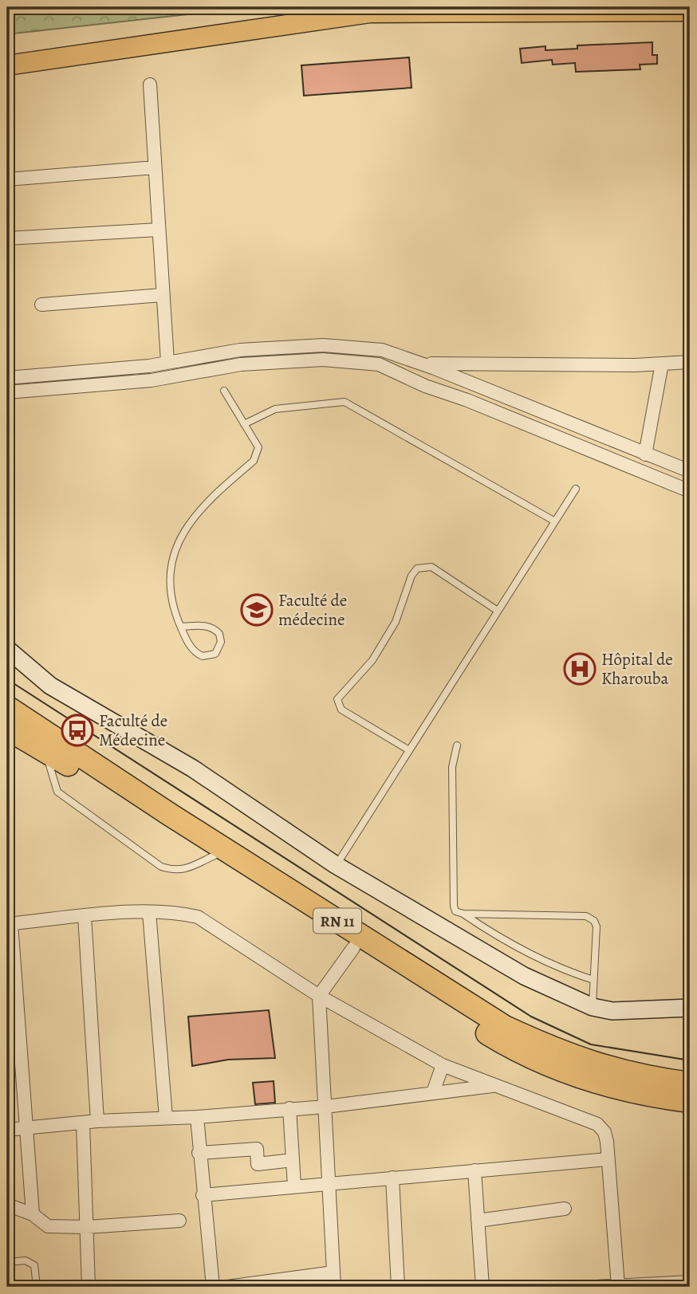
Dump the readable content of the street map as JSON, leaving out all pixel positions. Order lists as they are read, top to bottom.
{
  "streets": {
    "highway": ["RN 11"]
  },
  "places": {
    "school or university": ["Faculté de médecine"],
    "hospital": ["Hôpital de Kharouba"],
    "bus stop": ["Faculté de Médecine"]
  }
}
